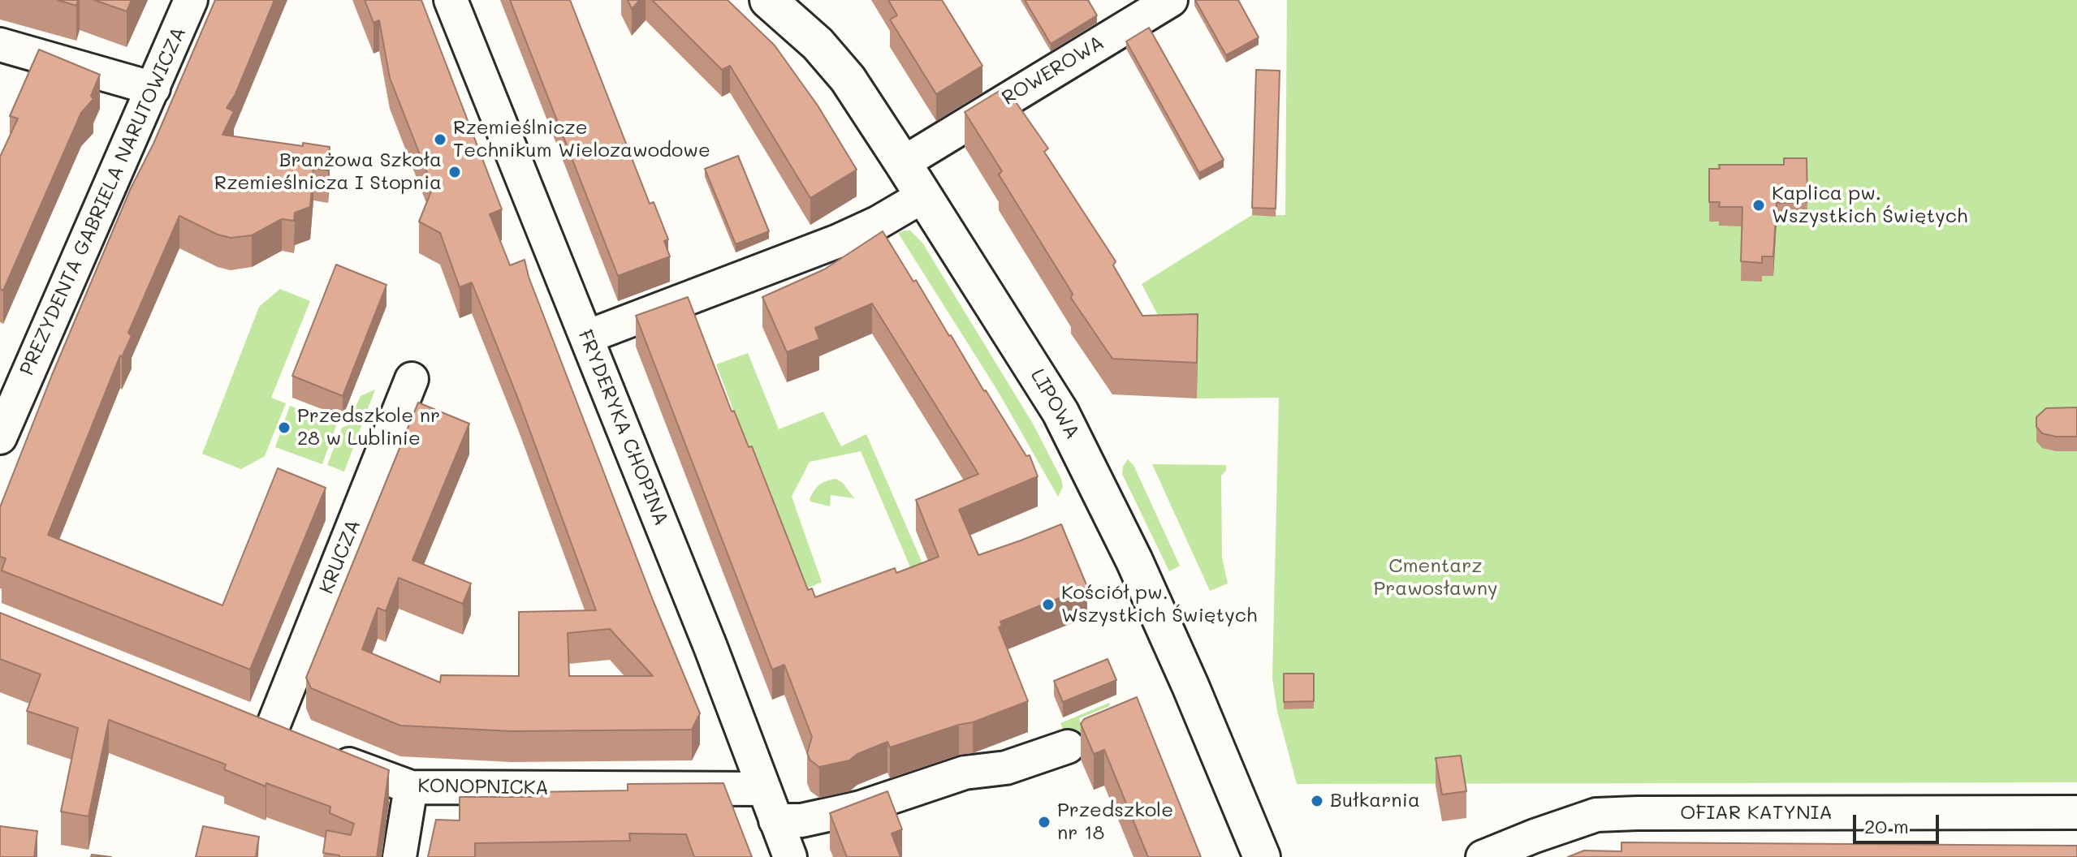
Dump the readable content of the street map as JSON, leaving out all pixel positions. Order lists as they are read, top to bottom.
{
  "streets": {
    "street": [
      "ROWEROWA",
      "PREZYDENTA GABRIELA NARUTOWICZA",
      "LIPOWA",
      "FRYDERYKA CHOPINA",
      "KRUCZA",
      "KONOPNICKA",
      "OFIAR KATYNIA"
    ]
  },
  "crossings": [
    ["ROWEROWA", "LIPOWA"],
    ["FRYDERYKA CHOPINA", "KONOPNICKA"]
  ],
  "parks": ["Cmentarz Prawosławny"],
  "places": [
    "Rzemieślnicze Technikum Wielozawodowe",
    "Branżowa Szkoła Rzemieślnicza I Stopnia",
    "Kaplica pw. Wszystkich Świętych",
    "Przedszkole nr 28 w Lublinie",
    "Kościół pw. Wszystkich Świętych",
    "Bułkarnia",
    "Przedszkole nr 18"
  ],
  "scale_bar": "20 m"
}
